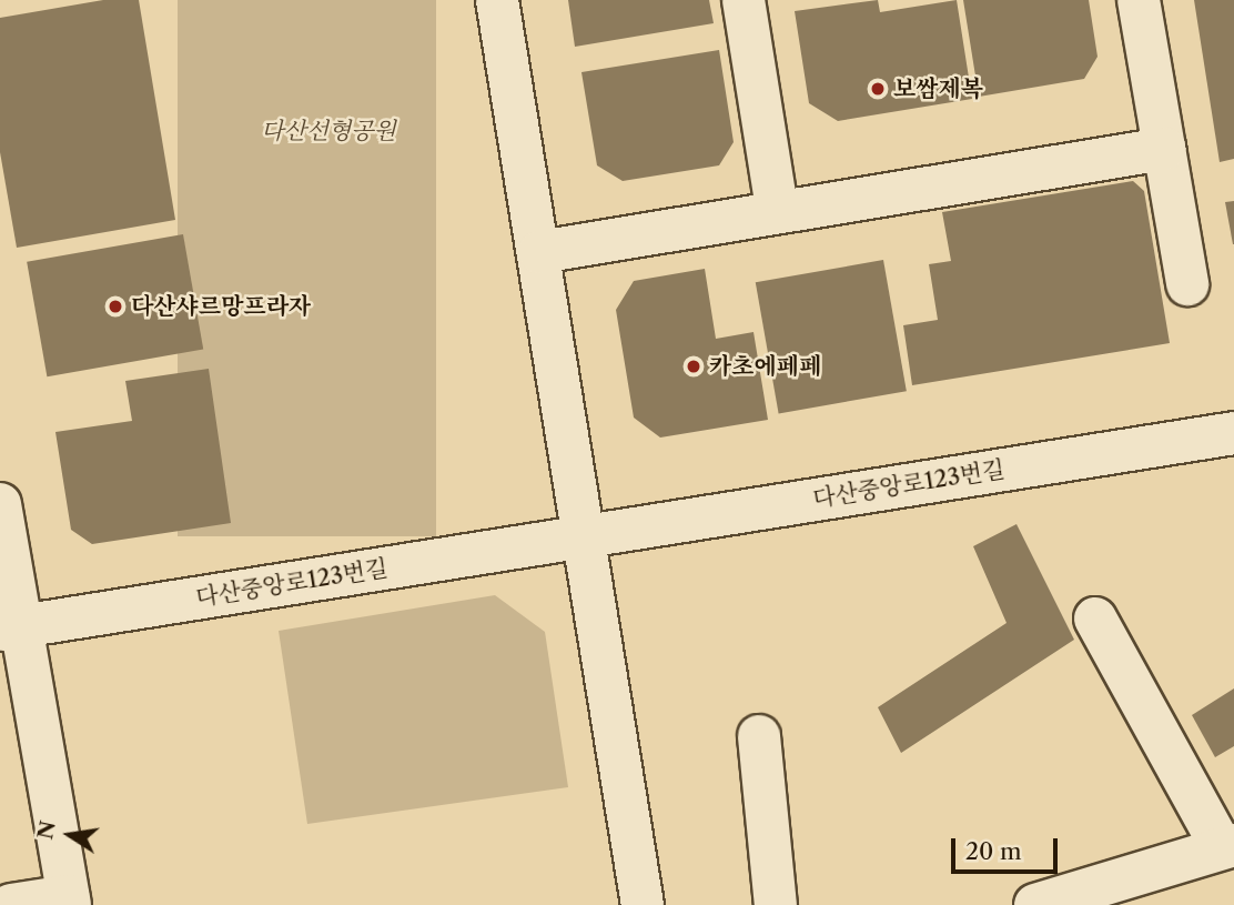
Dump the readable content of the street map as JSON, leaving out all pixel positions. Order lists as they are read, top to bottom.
{
  "streets": {
    "street": ["다산중앙로123번길"]
  },
  "parks": ["다산선형공원"],
  "places": ["보쌈제복", "다산샤르망프라자", "카초에페페"],
  "scale_bar": "20 m",
  "north": "left"
}
